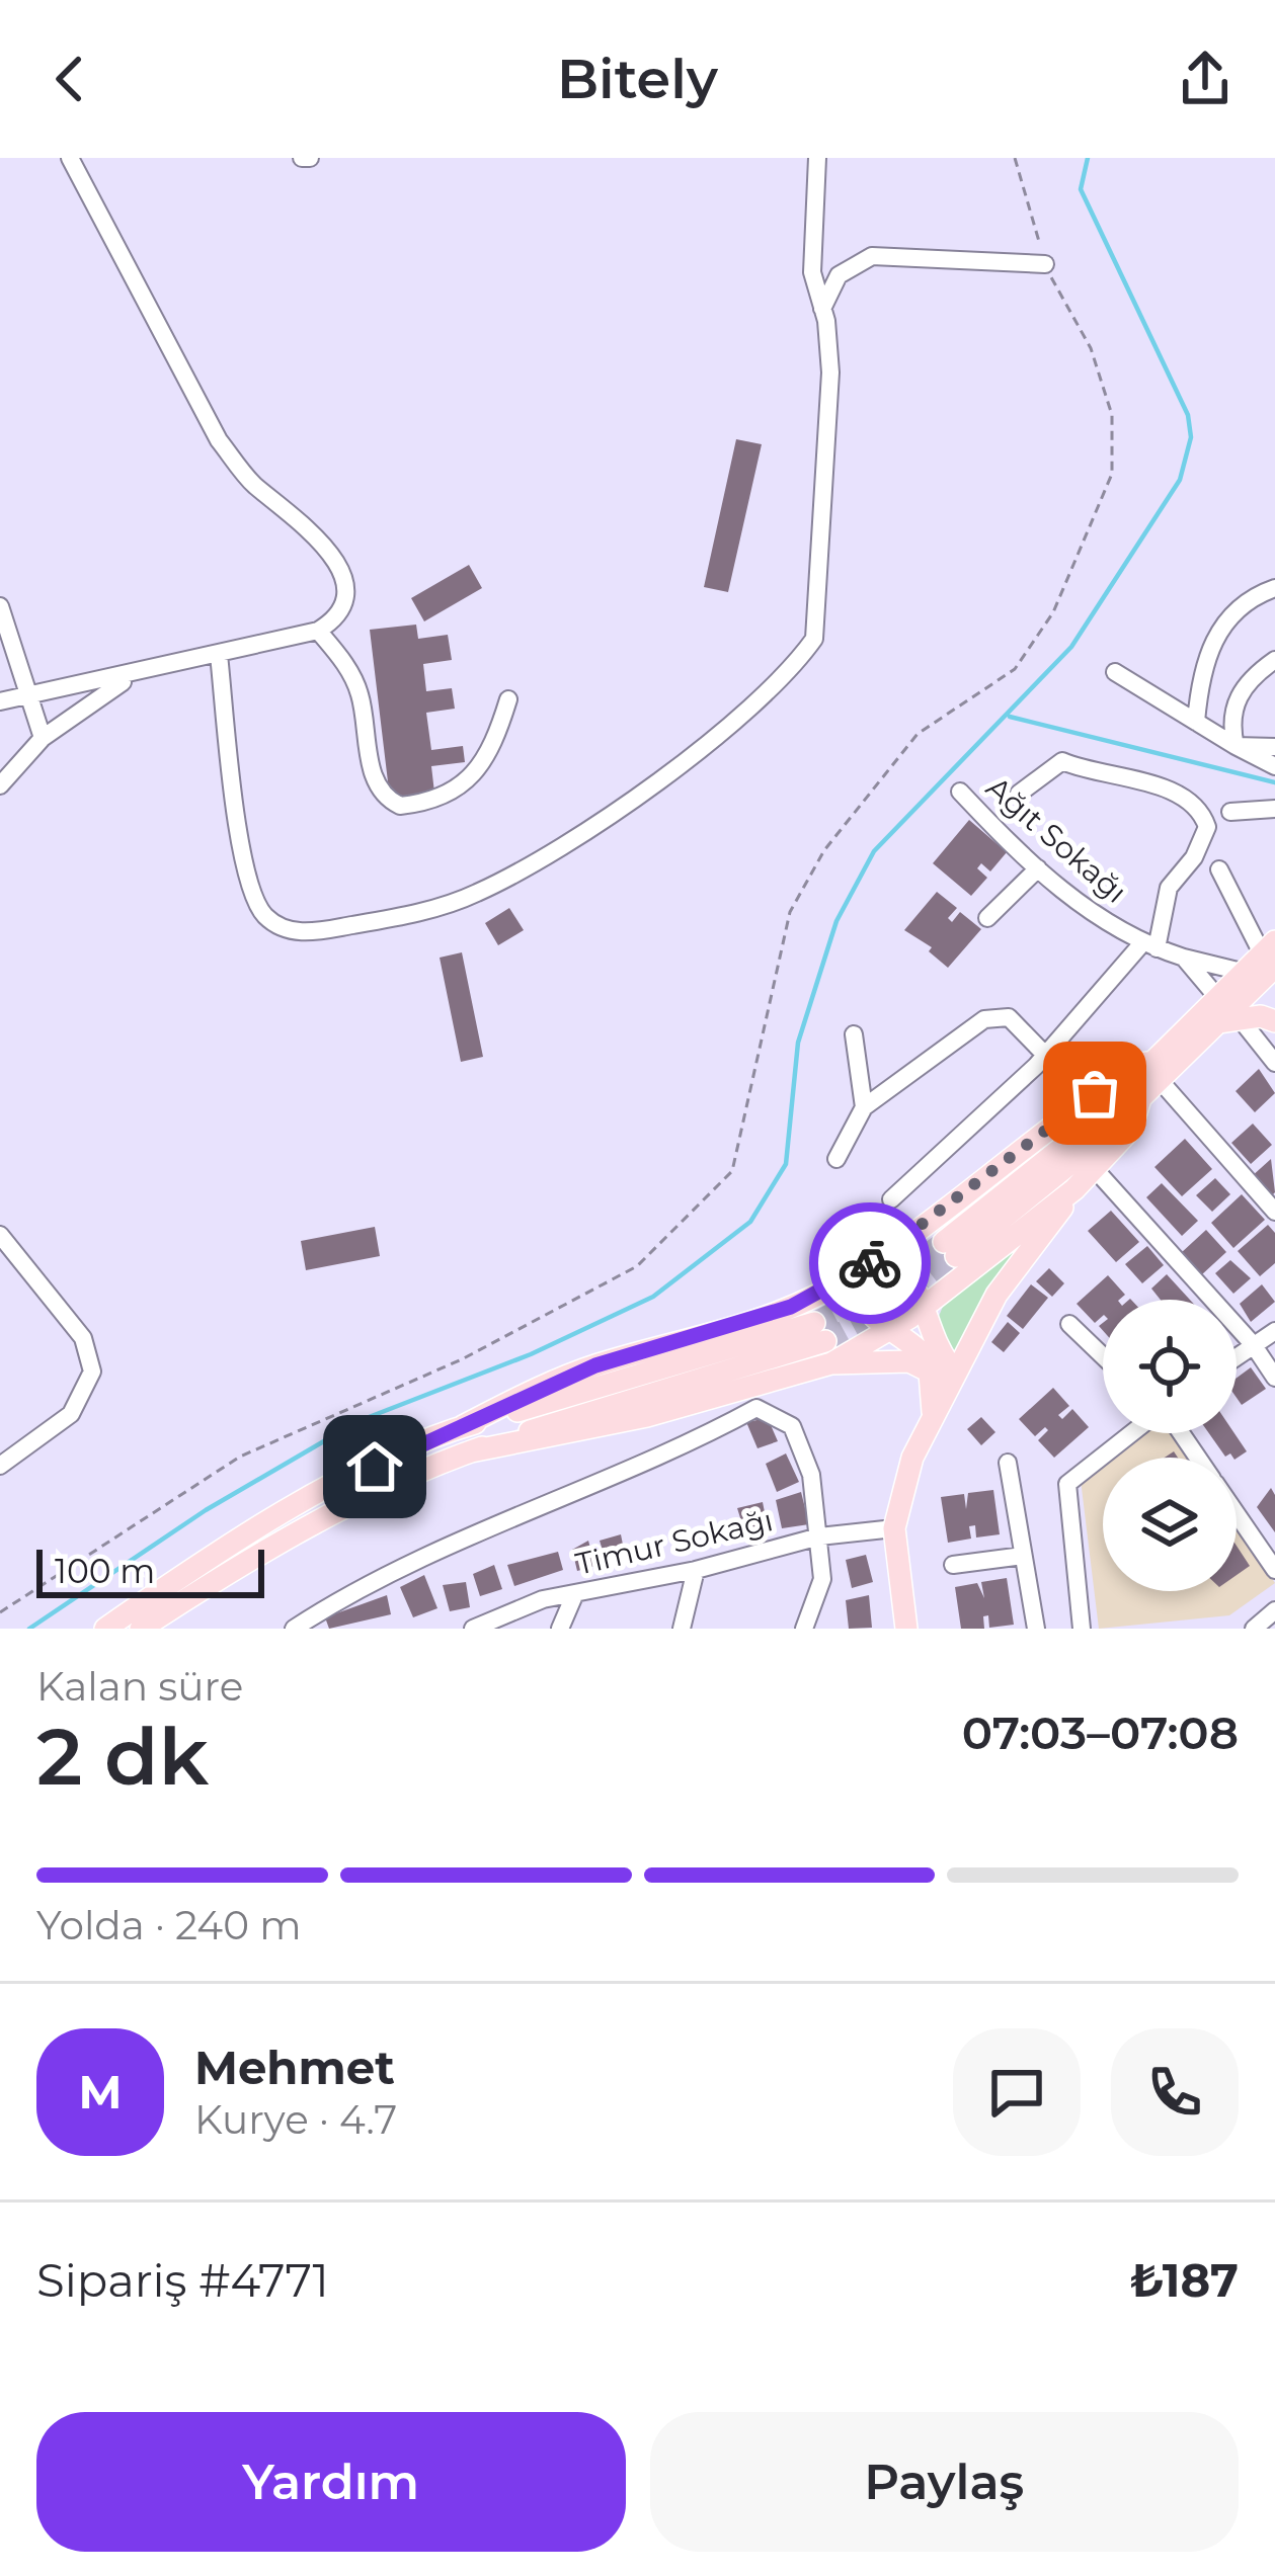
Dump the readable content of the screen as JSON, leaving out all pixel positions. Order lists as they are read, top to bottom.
{
  "streets": {
    "street": ["Ağıt Sokağı", "Timur Sokağı"]
  },
  "scale_bar": "100 m",
  "page": {
    "header": "Bitely",
    "scale": "100 m",
    "heading": ["2 dk", "Kalan süre", "07:03–07:08"],
    "panel": [
      "Mehmet",
      "Kurye · 4.7",
      "Sipariş #4771",
      "₺187"
    ],
    "bar": "Yolda · 240 m",
    "round": "M",
    "buttons": ["Yardım", "Paylaş"]
  }
}
